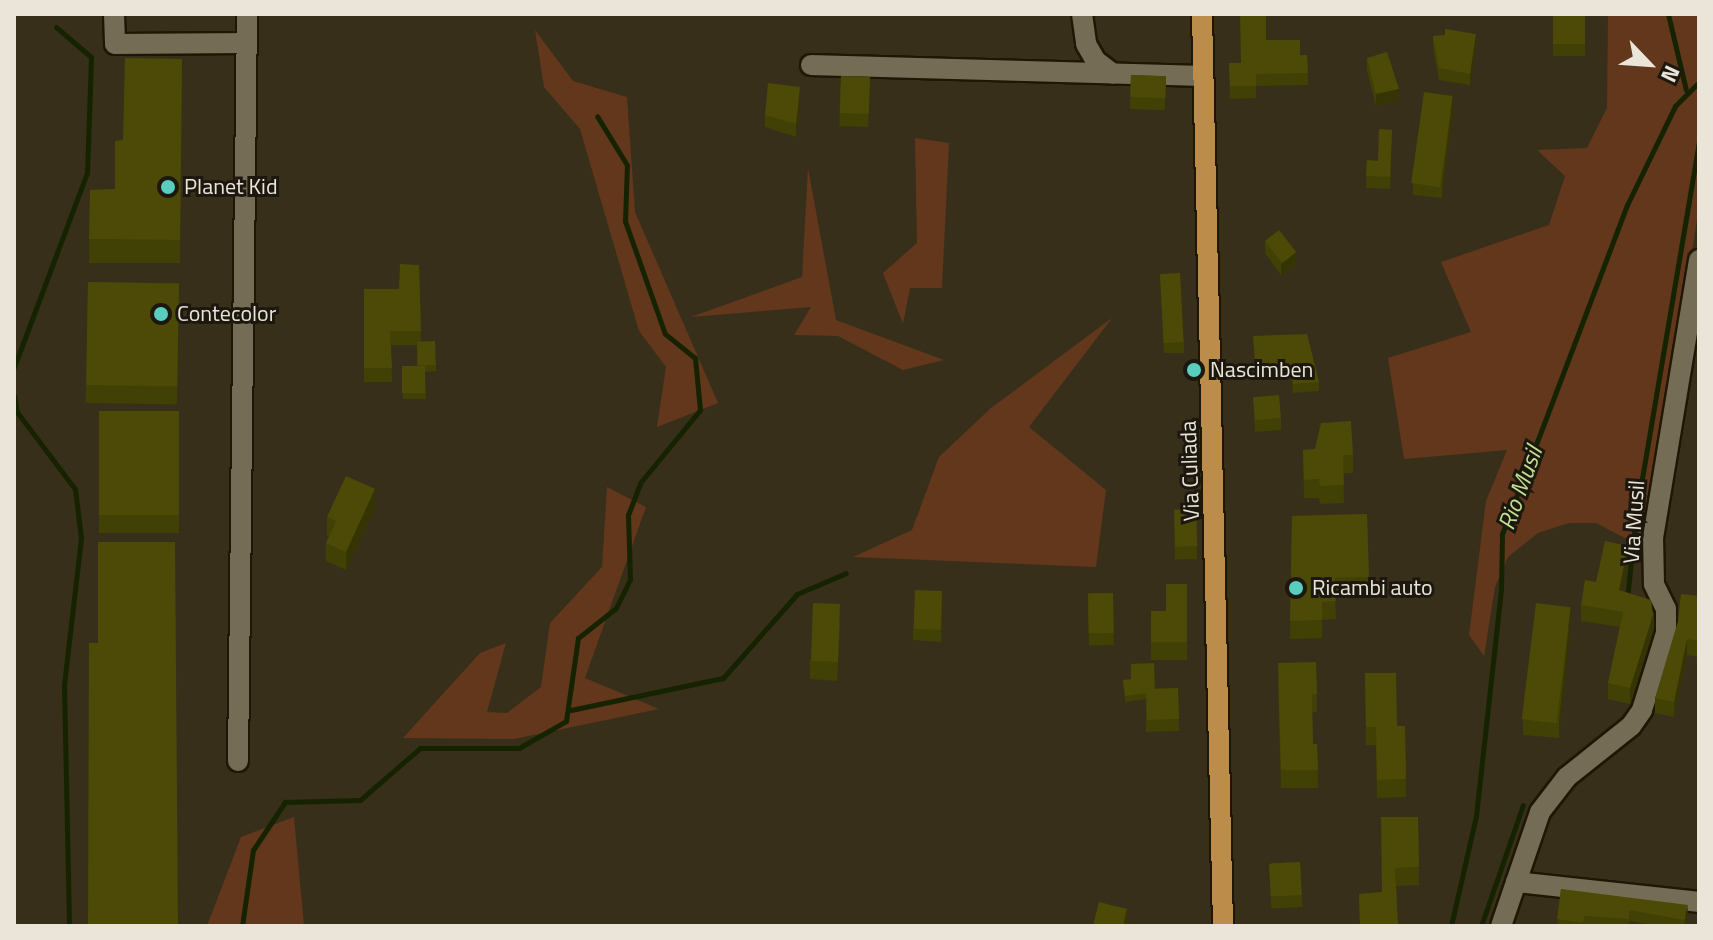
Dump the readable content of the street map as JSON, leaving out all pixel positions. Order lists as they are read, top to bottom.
{
  "streets": {
    "main road": ["Via Culiada"],
    "street": ["Via Musil"]
  },
  "water": ["Rio Musil"],
  "places": [
    "Planet Kid",
    "Contecolor",
    "Nascimben",
    "Ricambi auto"
  ],
  "north": "bottom right"
}
